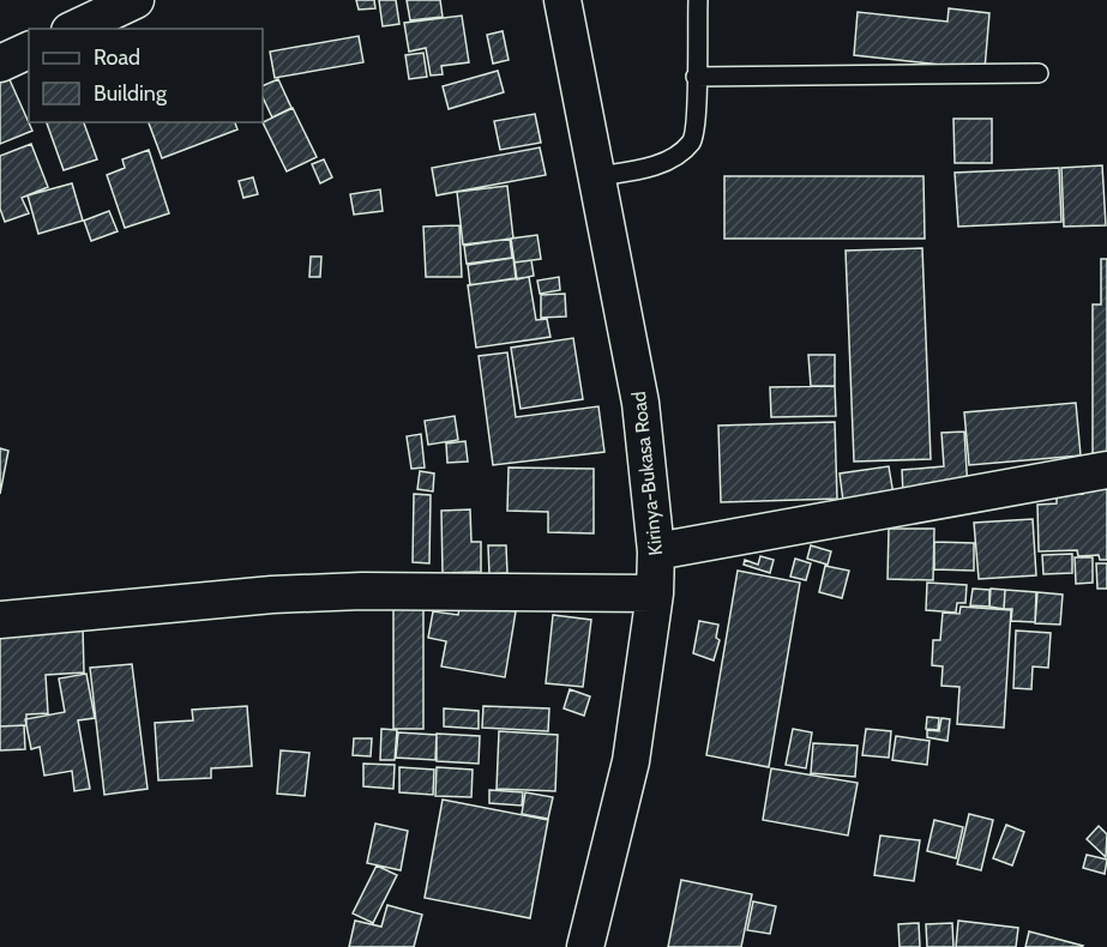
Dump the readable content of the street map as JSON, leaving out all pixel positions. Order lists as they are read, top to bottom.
{
  "streets": {
    "street": ["Kirinya-Bukasa Road"]
  },
  "legend": ["Road", "Building"]
}
